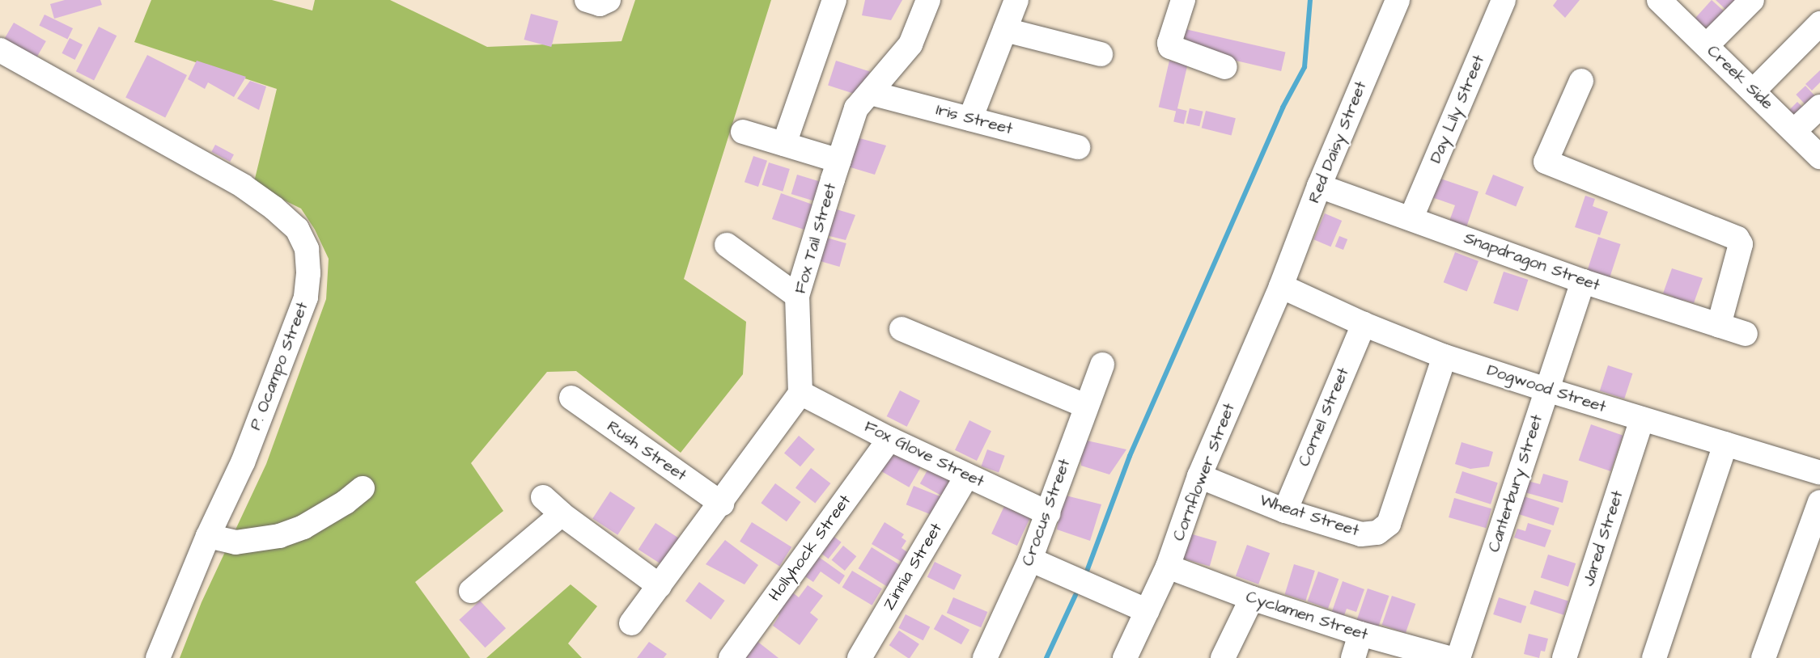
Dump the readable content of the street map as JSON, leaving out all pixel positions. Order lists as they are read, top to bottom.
{
  "streets": {
    "street": [
      "Creek Side",
      "Day Lily Street",
      "Iris Street",
      "Red Daisy Street",
      "Fox Tail Street",
      "Snapdragon Street",
      "P. Ocampo Street",
      "Dogwood Street",
      "Cornel Street",
      "Rush Street",
      "Fox Glove Street",
      "Cornflower Street",
      "Canterbury Street",
      "Crocus Street",
      "Wheat Street",
      "Jared Street",
      "Hollyhock Street",
      "Zinnia Street",
      "Cyclamen Street"
    ]
  },
  "crossings": [
    ["Day Lily Street", "Snapdragon Street"],
    ["Iris Street", "Fox Tail Street"],
    ["Red Daisy Street", "Snapdragon Street"],
    ["Red Daisy Street", "Dogwood Street"],
    ["Red Daisy Street", "Cornflower Street"],
    ["Fox Tail Street", "Fox Glove Street"],
    ["Snapdragon Street", "Canterbury Street"],
    ["Dogwood Street", "Cornel Street"],
    ["Dogwood Street", "Cornflower Street"],
    ["Dogwood Street", "Canterbury Street"],
    ["Dogwood Street", "Wheat Street"],
    ["Dogwood Street", "Jared Street"],
    ["Cornel Street", "Wheat Street"],
    ["Fox Glove Street", "Crocus Street"],
    ["Fox Glove Street", "Hollyhock Street"],
    ["Fox Glove Street", "Zinnia Street"],
    ["Cornflower Street", "Wheat Street"],
    ["Cornflower Street", "Cyclamen Street"]
  ]
}
